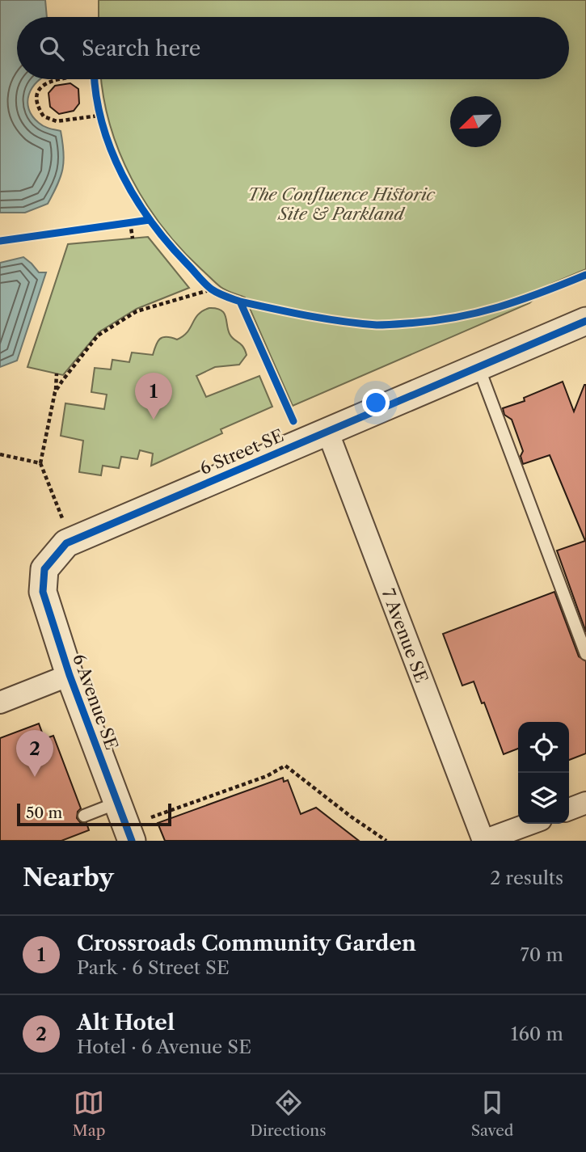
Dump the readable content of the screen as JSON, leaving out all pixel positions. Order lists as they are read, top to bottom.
{
  "streets": {
    "street": ["6 Street SE", "7 Avenue SE", "6 Avenue SE"]
  },
  "crossings": [
    ["6 Street SE", "7 Avenue SE"],
    ["6 Street SE", "6 Avenue SE"]
  ],
  "parks": ["The Confluence Historic Site & Parkland"],
  "scale_bar": "50 m",
  "north": "bottom left",
  "page": {
    "search": "Search here",
    "pins": ["1", "2"],
    "scale": "50 m",
    "heading": ["Nearby", "2 results"],
    "list": [
      {
        "mark": "1",
        "name": "Crossroads Community Garden",
        "note": "Park · 6 Street SE",
        "value": "70 m"
      },
      {
        "mark": "2",
        "name": "Alt Hotel",
        "note": "Hotel · 6 Avenue SE",
        "value": "160 m"
      }
    ],
    "nav": ["Map", "Directions", "Saved"]
  }
}
